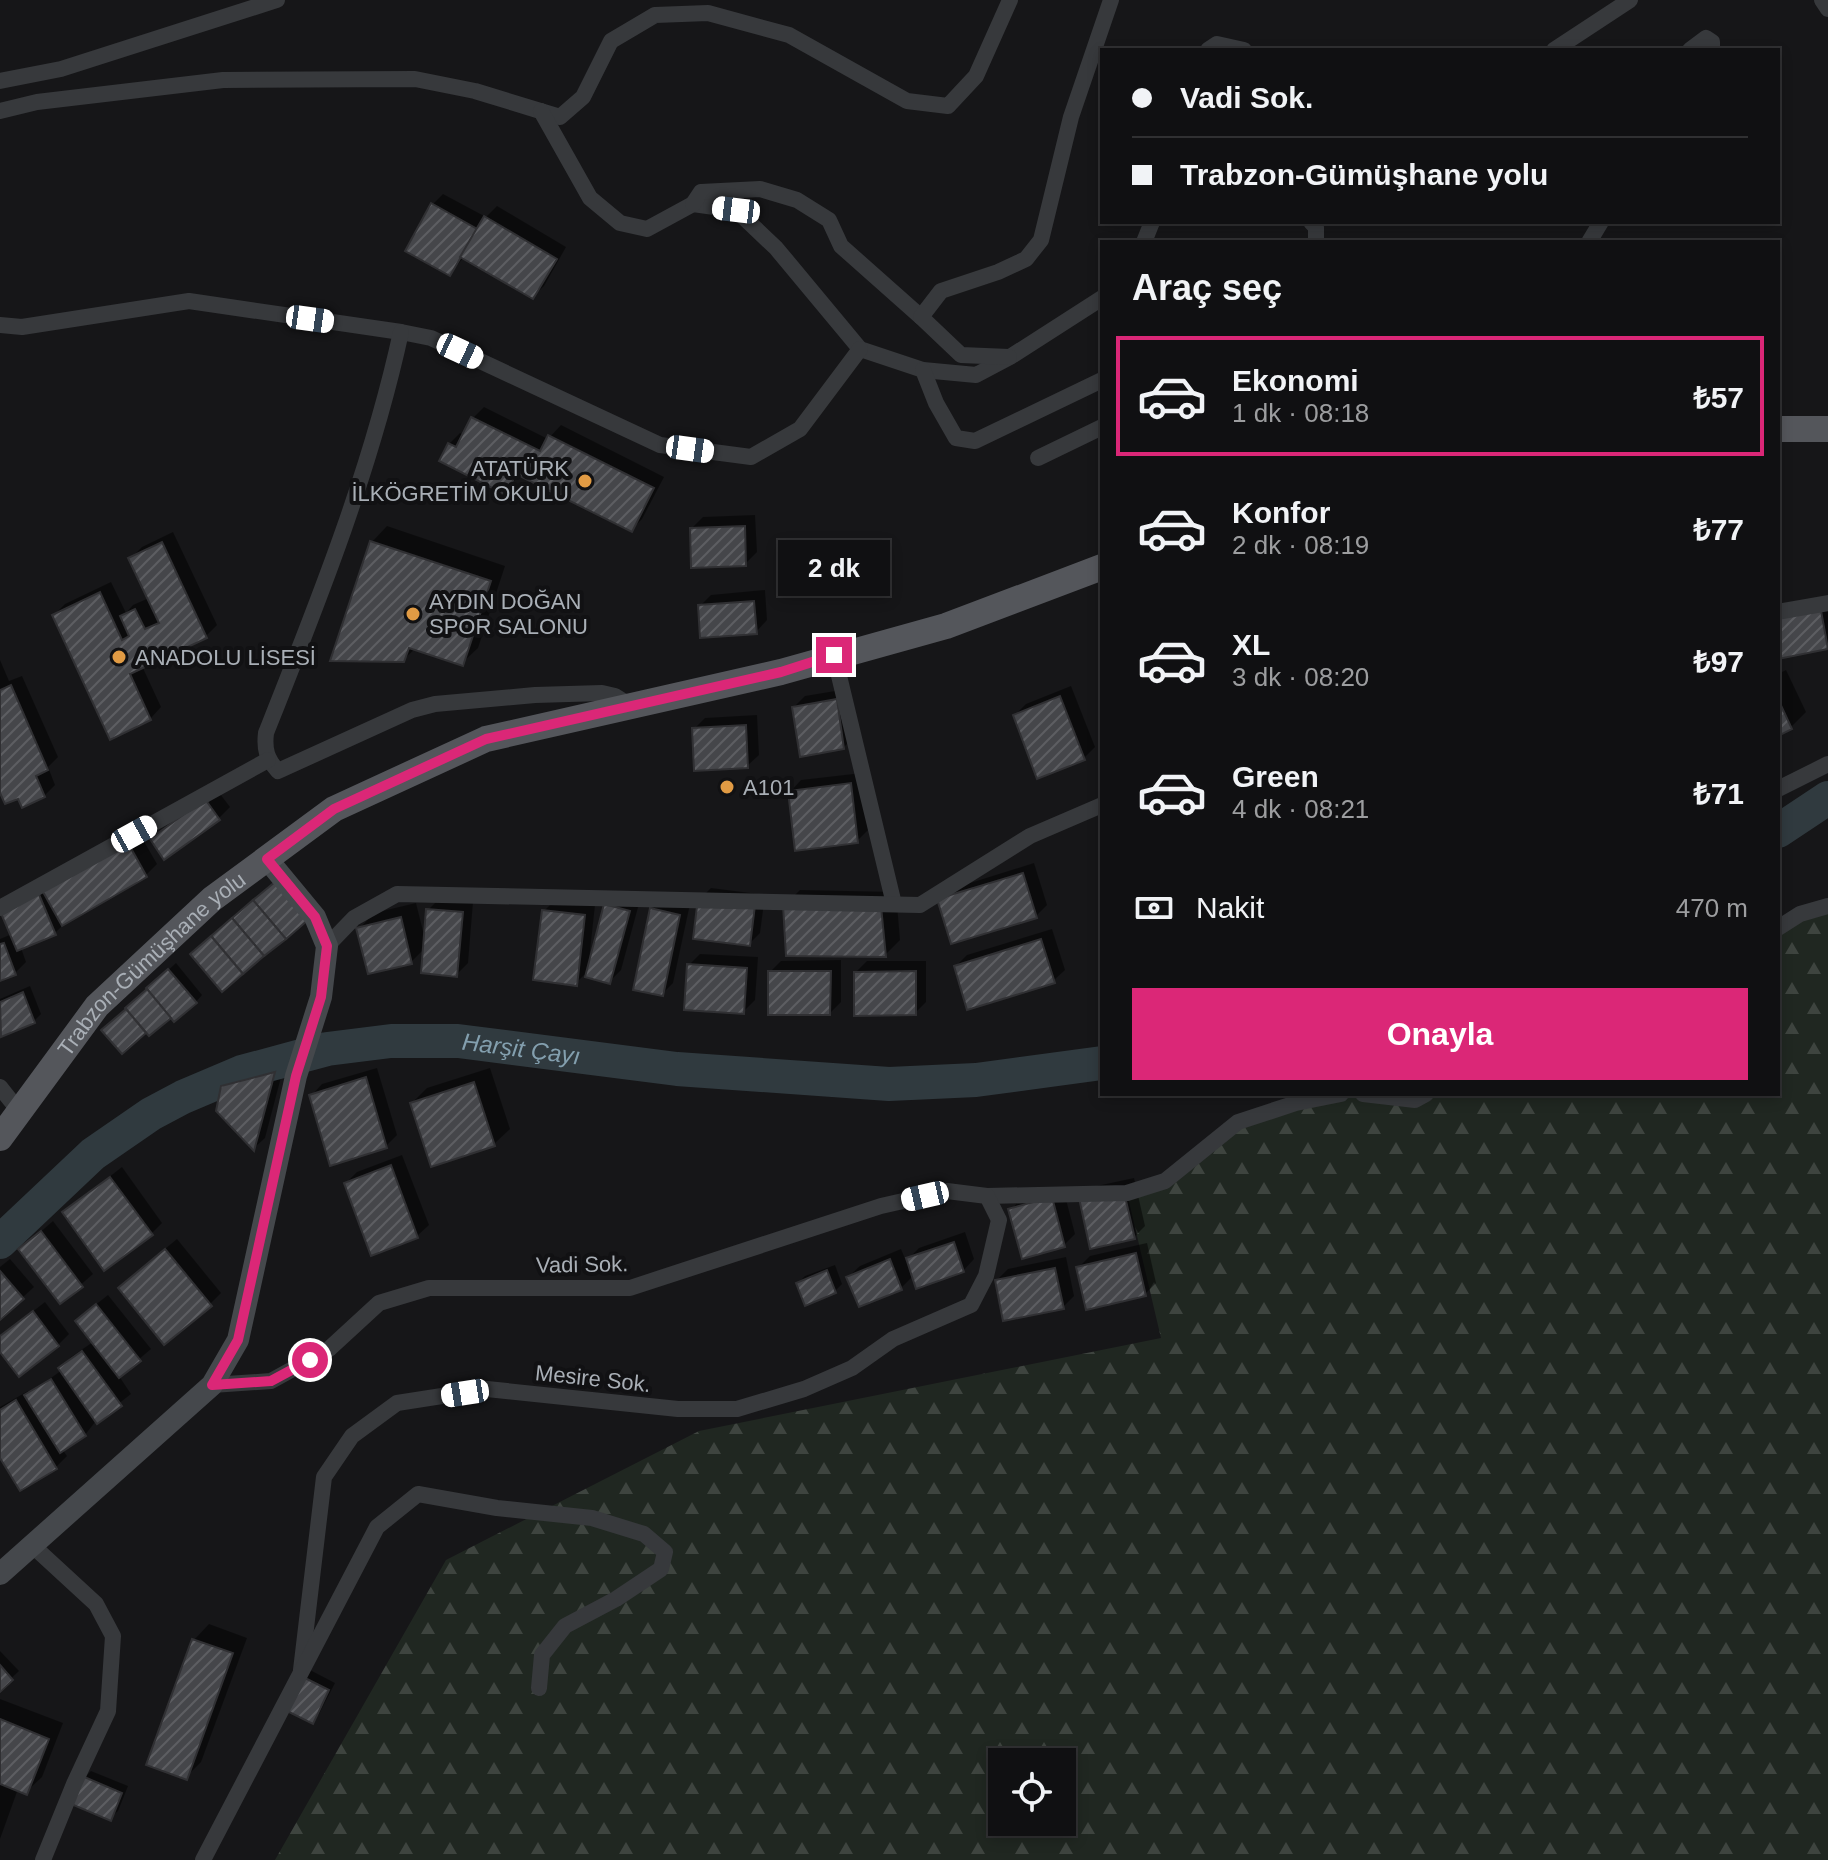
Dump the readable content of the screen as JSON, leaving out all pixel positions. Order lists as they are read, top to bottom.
{
  "streets": {
    "main road": ["Trabzon-Gümüşhane yolu"],
    "street": ["Vadi Sok.", "Mesire Sok."]
  },
  "crossings": [
    ["Vadi Sok.", "Mesire Sok."]
  ],
  "water": ["Harşit Çayı"],
  "places": [
    "ATATÜRK İLKÖGRETİM OKULU",
    "AYDIN DOĞAN SPOR SALONU",
    "ANADOLU LİSESİ",
    "A101"
  ],
  "page": {
    "banner": ["Vadi Sok.", "Trabzon-Gümüşhane yolu"],
    "heading": "Araç seç",
    "list": [
      {
        "name": "Ekonomi",
        "note": "1 dk · 08:18",
        "value": "₺57"
      },
      {
        "name": "Konfor",
        "note": "2 dk · 08:19",
        "value": "₺77"
      },
      {
        "name": "XL",
        "note": "3 dk · 08:20",
        "value": "₺97"
      },
      {
        "name": "Green",
        "note": "4 dk · 08:21",
        "value": "₺71"
      }
    ],
    "bubble": "2 dk",
    "pay": ["Nakit", "470 m"],
    "buttons": "Onayla"
  }
}
